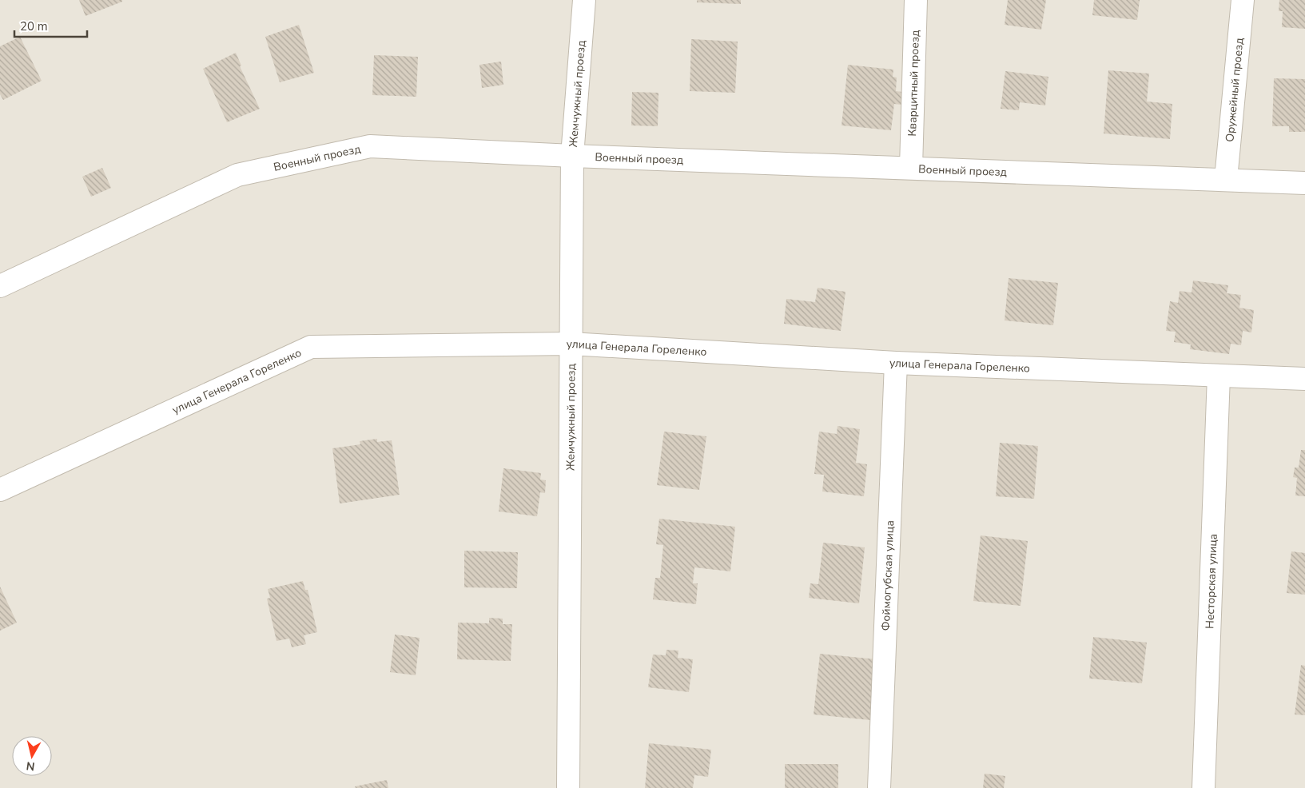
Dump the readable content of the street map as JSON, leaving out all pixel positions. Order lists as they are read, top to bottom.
{
  "streets": {
    "street": [
      "Кварцитный проезд",
      "Оружейный проезд",
      "Жемчужный проезд",
      "Военный проезд",
      "улица Генерала Гореленко",
      "Фоймогубская улица",
      "Несторская улица"
    ]
  },
  "crossings": [
    ["Кварцитный проезд", "Военный проезд"],
    ["Оружейный проезд", "Военный проезд"],
    ["Жемчужный проезд", "Военный проезд"],
    ["Жемчужный проезд", "улица Генерала Гореленко"],
    ["улица Генерала Гореленко", "Фоймогубская улица"],
    ["улица Генерала Гореленко", "Несторская улица"]
  ],
  "scale_bar": "20 m",
  "north": "bottom"
}
